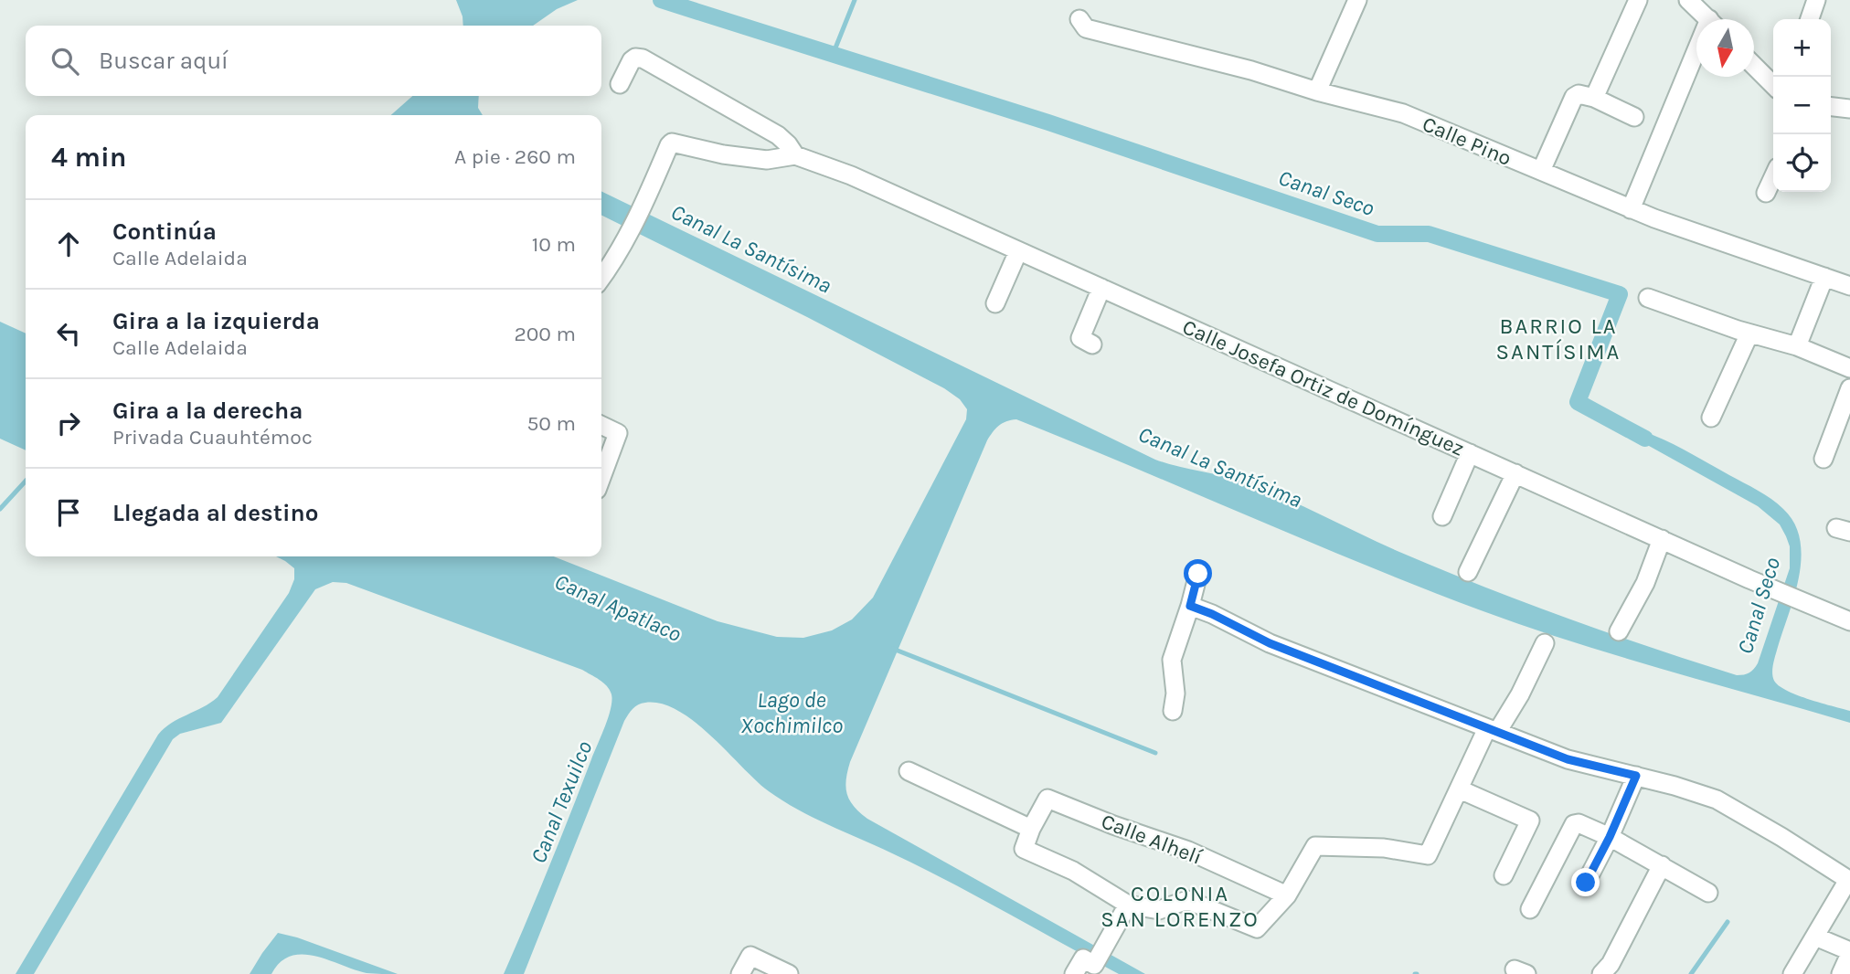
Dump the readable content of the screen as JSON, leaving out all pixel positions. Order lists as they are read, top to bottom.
{
  "streets": {
    "street": ["Calle Pino", "Calle Josefa Ortiz de Domínguez", "Calle Alhelí"]
  },
  "districts": ["BARRIO LA SANTÍSIMA", "COLONIA SAN LORENZO"],
  "water": [
    "Canal Seco",
    "Canal La Santísima",
    "Canal Apatlaco",
    "Lago de Xochimilco",
    "Canal Texuilco"
  ],
  "north": "bottom",
  "page": {
    "map_buttons": ["+", "−"],
    "search": "Buscar aquí",
    "heading": ["4 min", "A pie · 260 m"],
    "list": [
      ["Continúa", "Calle Adelaida", "10 m"],
      ["Gira a la izquierda", "Calle Adelaida", "200 m"],
      ["Gira a la derecha", "Privada Cuauhtémoc", "50 m"],
      "Llegada al destino"
    ]
  }
}
